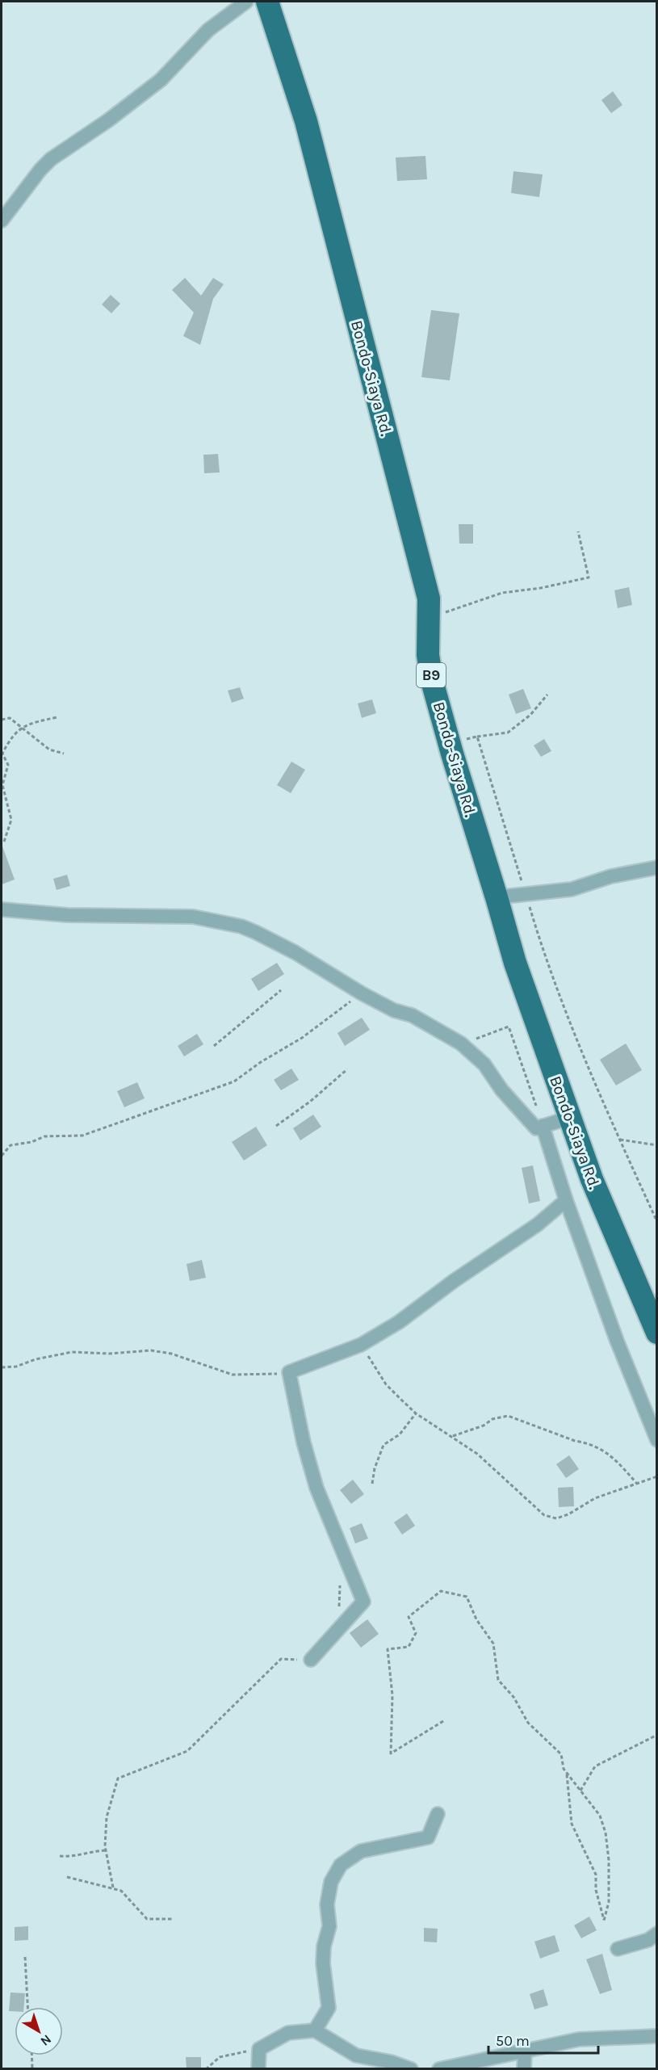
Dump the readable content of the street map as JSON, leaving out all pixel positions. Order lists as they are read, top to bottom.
{
  "streets": {
    "highway": ["Bondo-Siaya Rd.", "B9"]
  },
  "scale_bar": "50 m",
  "north": "bottom right"
}
